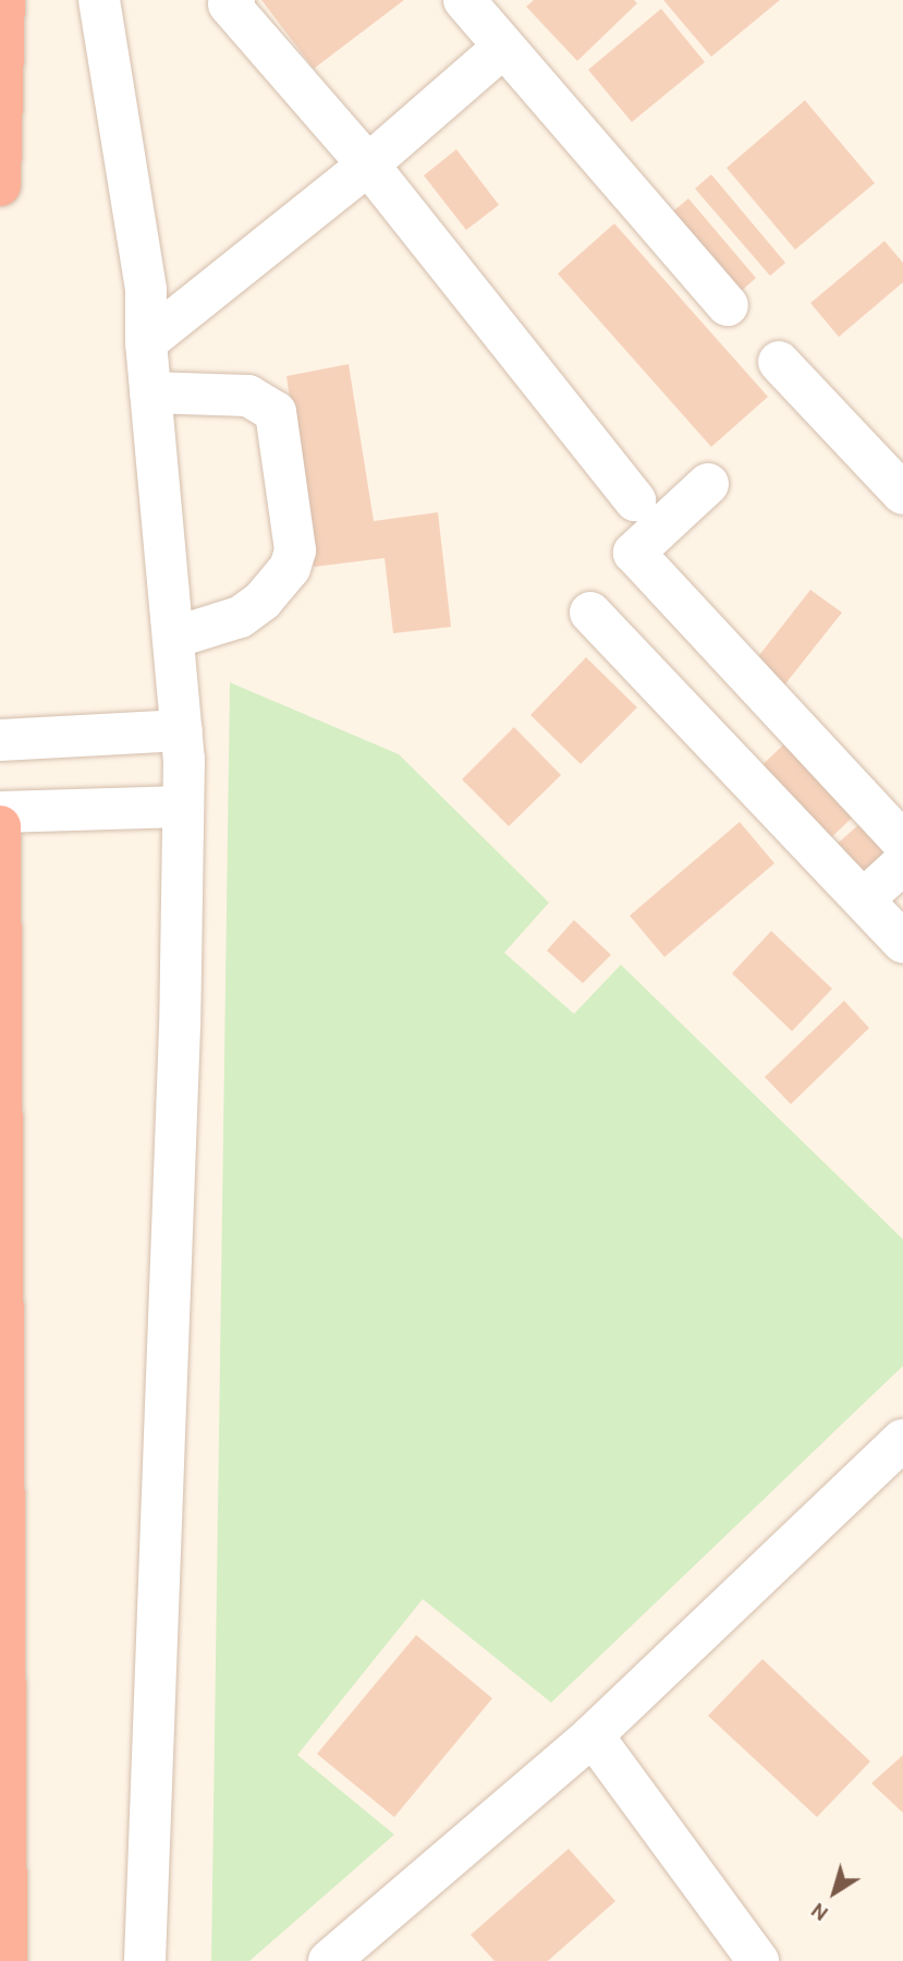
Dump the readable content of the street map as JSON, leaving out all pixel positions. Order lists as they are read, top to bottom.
{
  "north": "bottom left"
}
